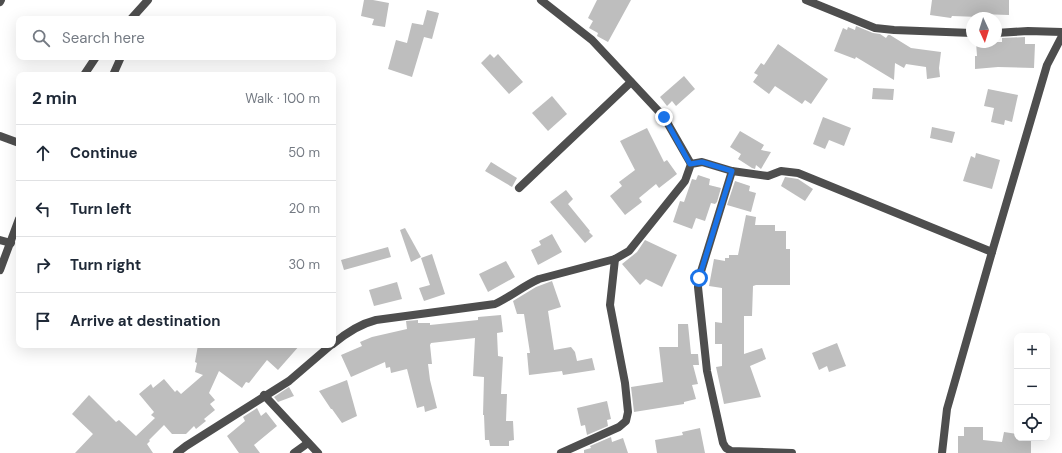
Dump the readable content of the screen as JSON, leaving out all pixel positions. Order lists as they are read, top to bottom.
{
  "north": "bottom",
  "page": {
    "search": "Search here",
    "heading": ["2 min", "Walk · 100 m"],
    "list": [
      ["Continue", "50 m"],
      ["Turn left", "20 m"],
      ["Turn right", "30 m"],
      "Arrive at destination"
    ],
    "map_buttons": ["+", "−"]
  }
}
